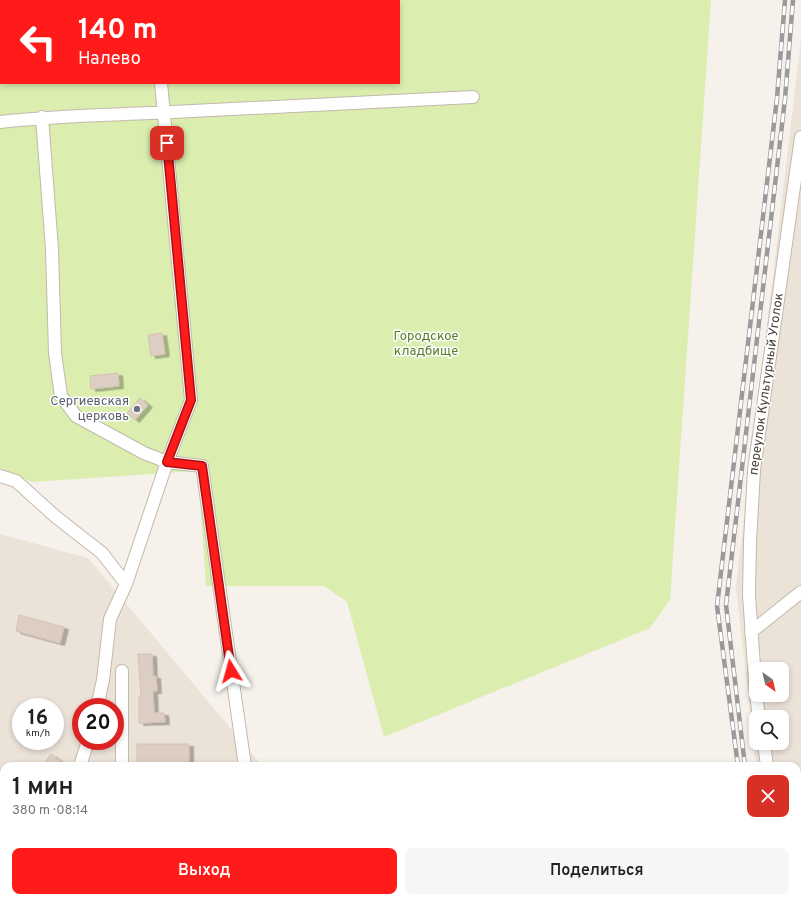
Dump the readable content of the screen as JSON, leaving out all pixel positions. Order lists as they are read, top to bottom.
{
  "streets": {
    "street": ["переулок Культурный Уголок"]
  },
  "parks": ["Городское кладбище"],
  "places": ["Сергиевская церковь"],
  "north": "bottom right",
  "page": {
    "turn": ["140 m", "Налево"],
    "speed": "16 km/h",
    "limit": "20",
    "heading": ["1 мин", "380 m · 08:14"],
    "buttons": ["Выход", "Поделиться"]
  }
}
